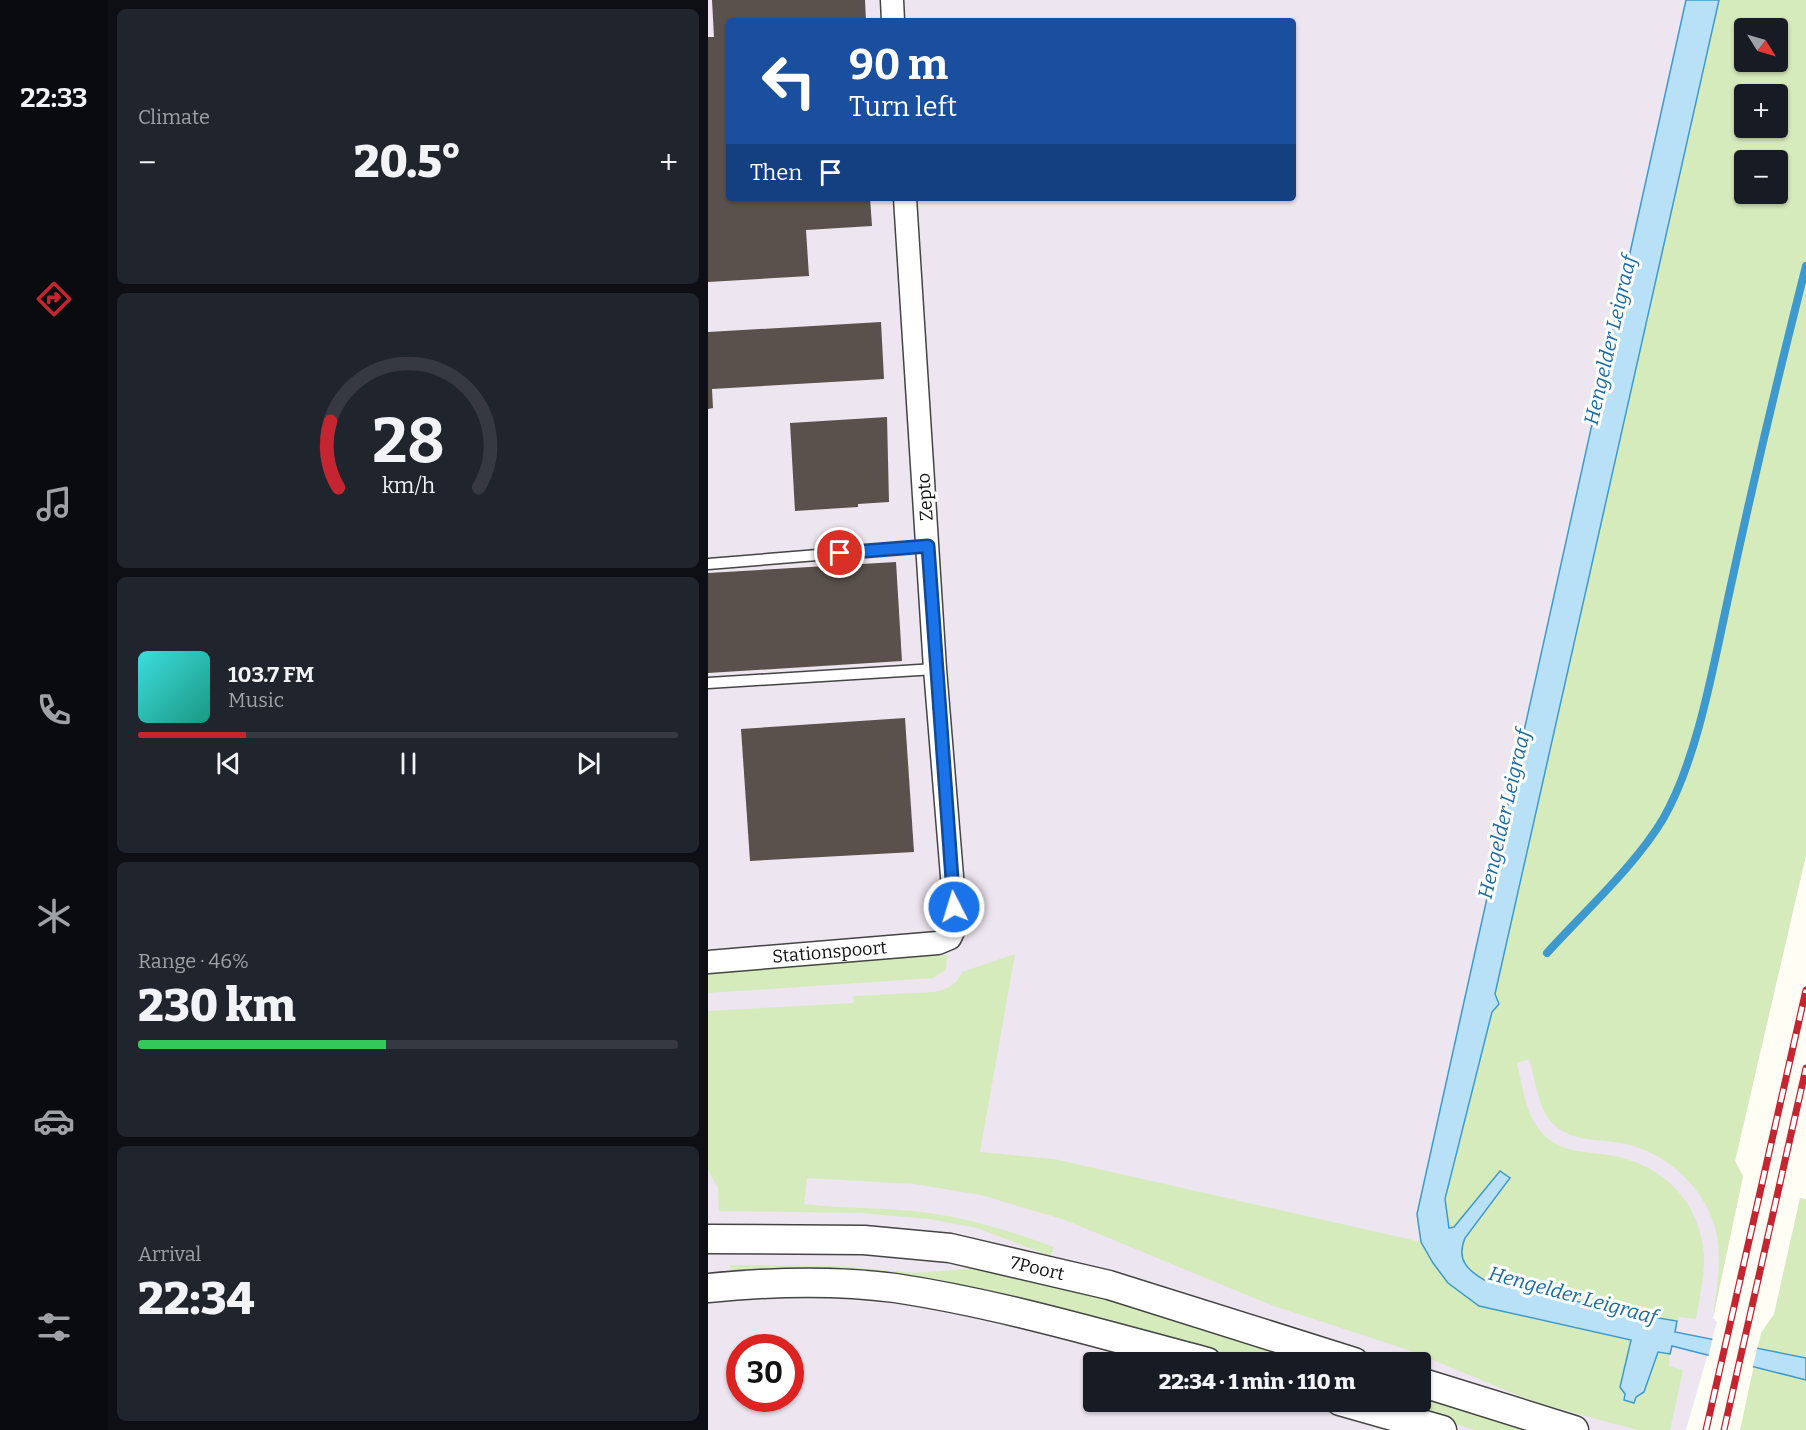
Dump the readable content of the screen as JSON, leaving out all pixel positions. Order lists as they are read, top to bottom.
{
  "streets": {
    "street": ["Zepto", "Stationspoort", "7Poort"]
  },
  "crossings": [
    ["Zepto", "Stationspoort"]
  ],
  "water": ["Hengelder Leigraaf"],
  "north": "bottom right",
  "page": {
    "tabs": "22:33",
    "tile": [
      "Climate",
      ["Range · 46%", "230 km"],
      ["Arrival", "22:34"]
    ],
    "map_buttons": ["+", "−"],
    "turn": ["90 m", "Turn left"],
    "heat": ["−", "20.5°", "+"],
    "then": "Then",
    "song": ["103.7 FM", "Music"],
    "limit": "30",
    "trip": "22:34 · 1 min · 110 m",
    "gauge": ["28", "km/h"]
  }
}
